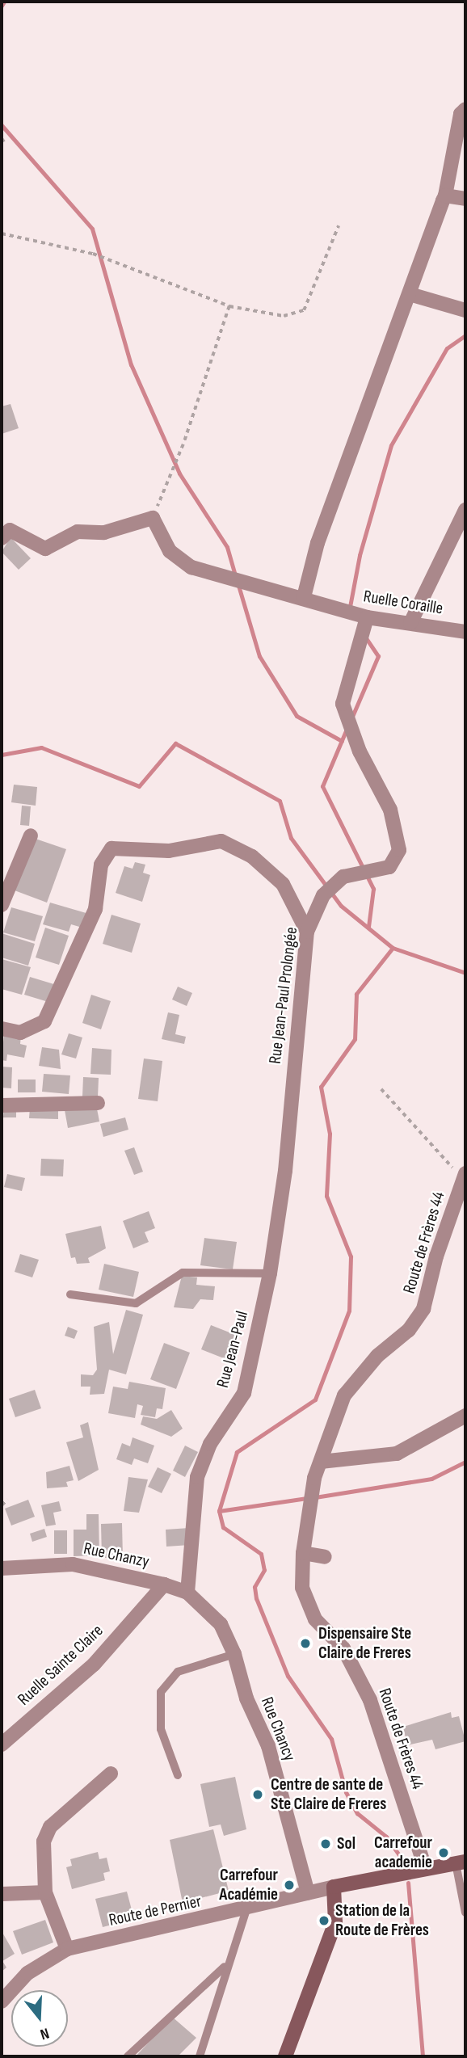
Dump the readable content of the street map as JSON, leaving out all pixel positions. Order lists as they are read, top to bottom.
{
  "streets": {
    "street": [
      "Ruelle Coraille",
      "Rue Jean-Paul Prolongée",
      "Route de Frères 44",
      "Rue Jean-Paul",
      "Rue Chanzy",
      "Ruelle Sainte Claire",
      "Rue Chancy",
      "Route de Pernier"
    ]
  },
  "crossings": [
    ["Ruelle Coraille", "Rue Jean-Paul Prolongée"],
    ["Rue Jean-Paul Prolongée", "Rue Jean-Paul"],
    ["Rue Jean-Paul", "Rue Chanzy"],
    ["Rue Jean-Paul", "Rue Chancy"],
    ["Rue Chanzy", "Ruelle Sainte Claire"],
    ["Rue Chanzy", "Rue Chancy"],
    ["Rue Chancy", "Route de Pernier"]
  ],
  "places": [
    "Dispensaire Ste Claire de Freres",
    "Centre de sante de Ste Claire de Freres",
    "Sol",
    "Carrefour academie",
    "Carrefour Académie",
    "Station de la Route de Frères"
  ],
  "north": "bottom"
}
